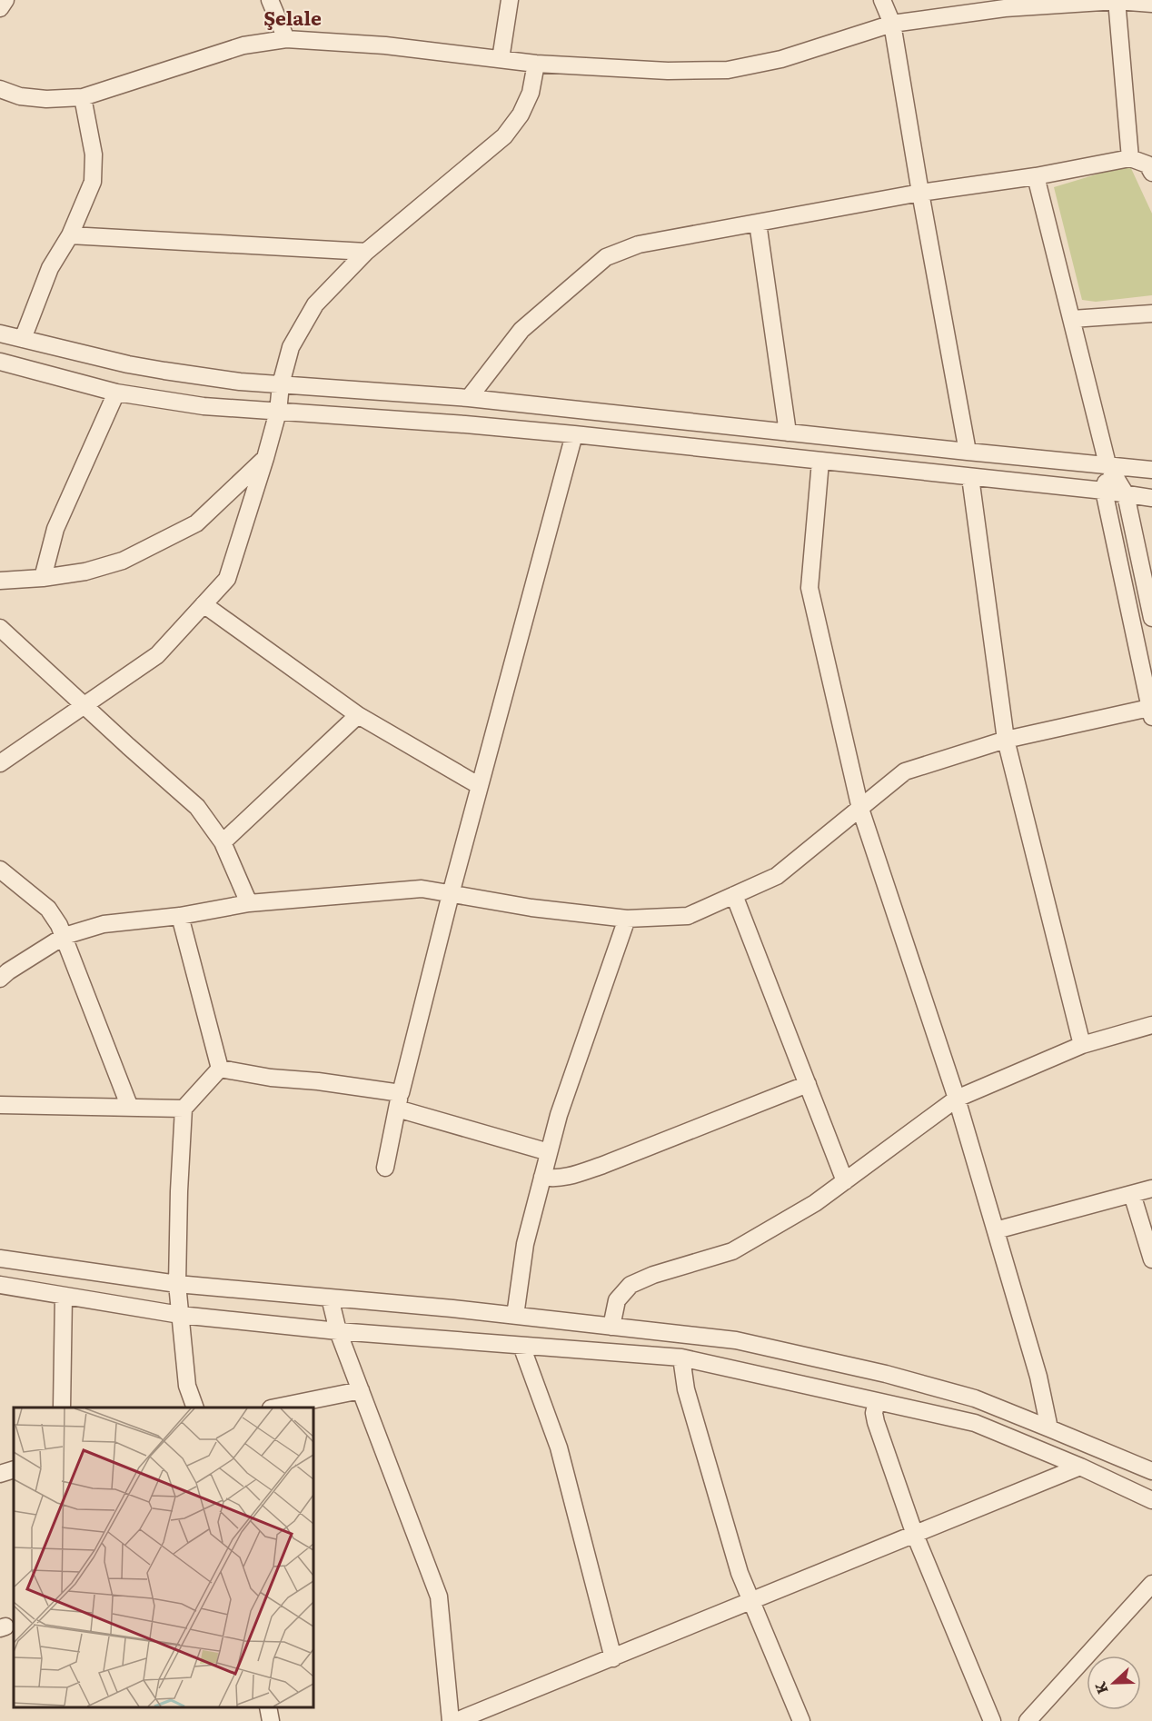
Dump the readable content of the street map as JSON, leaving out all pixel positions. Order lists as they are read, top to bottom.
{
  "districts": ["Şelale"],
  "north": "left"
}
